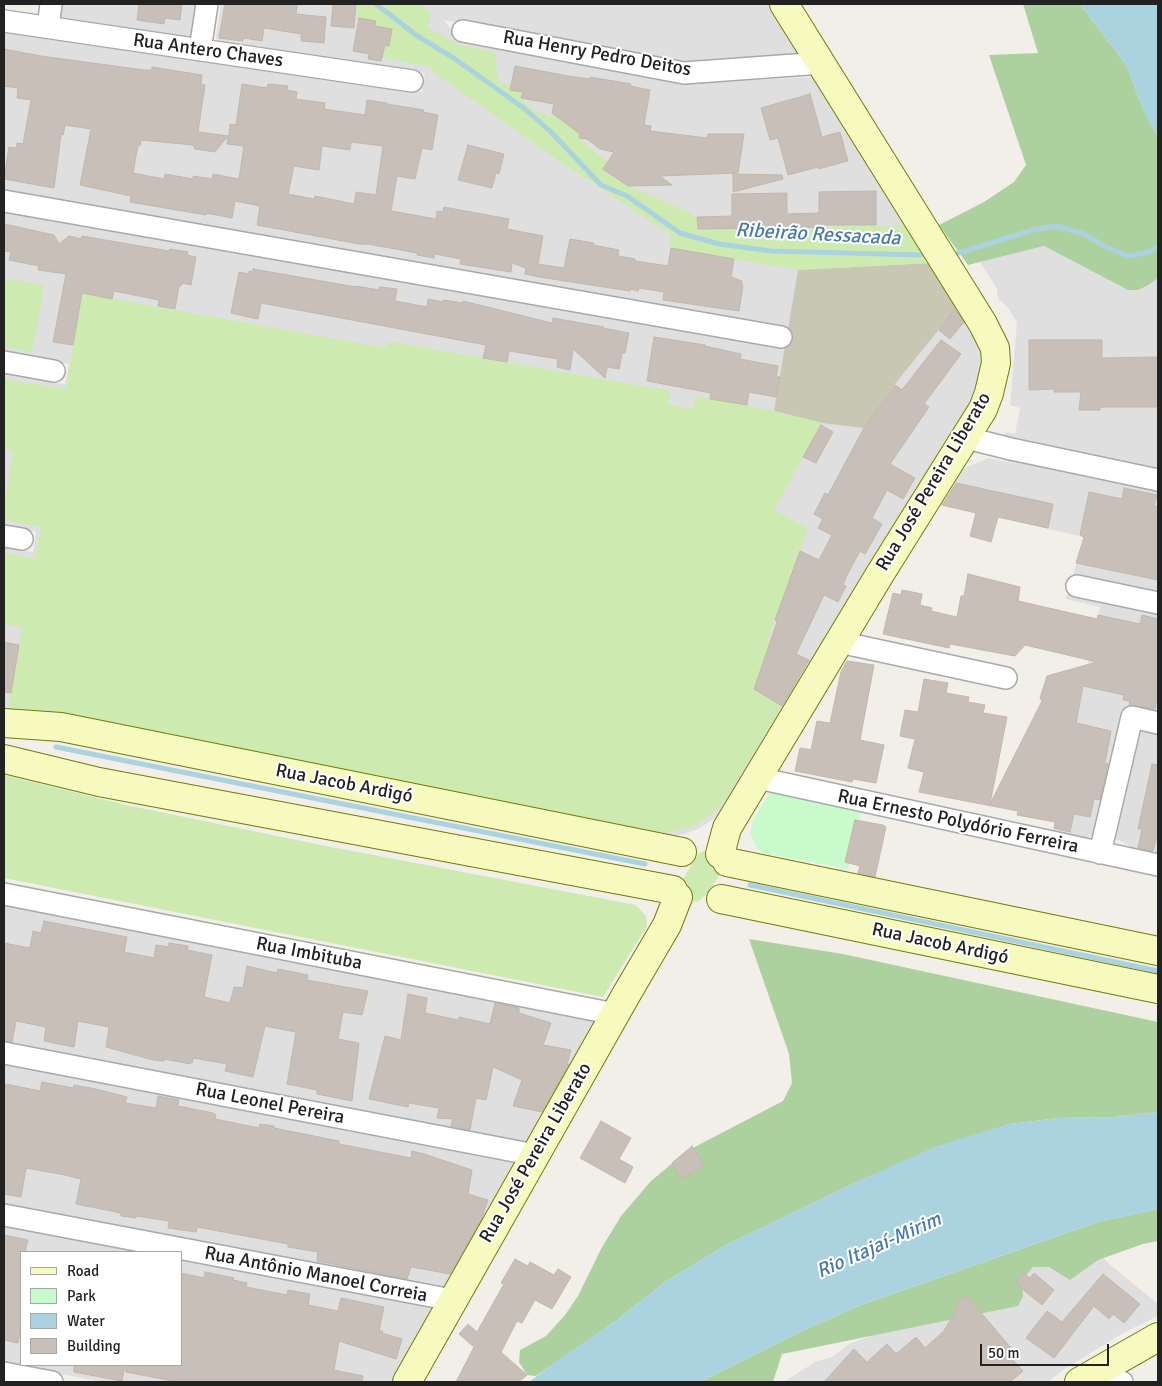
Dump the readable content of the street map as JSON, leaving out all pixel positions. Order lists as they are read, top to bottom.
{
  "streets": {
    "main road": ["Rua José Pereira Liberato", "Rua Jacob Ardigó"],
    "street": [
      "Rua Antero Chaves",
      "Rua Henry Pedro Deitos",
      "Rua Ernesto Polydório Ferreira",
      "Rua Imbituba",
      "Rua Leonel Pereira",
      "Rua Antônio Manoel Correia"
    ]
  },
  "crossings": [
    ["Rua Henry Pedro Deitos", "Rua José Pereira Liberato"],
    ["Rua José Pereira Liberato", "Rua Jacob Ardigó"],
    ["Rua José Pereira Liberato", "Rua Ernesto Polydório Ferreira"],
    ["Rua José Pereira Liberato", "Rua Imbituba"],
    ["Rua José Pereira Liberato", "Rua Leonel Pereira"],
    ["Rua José Pereira Liberato", "Rua Antônio Manoel Correia"]
  ],
  "water": ["Ribeirão Ressacada", "Rio Itajaí-Mirim"],
  "legend": [
    "Road",
    "Park",
    "Water",
    "Building"
  ],
  "scale_bar": "50 m"
}
